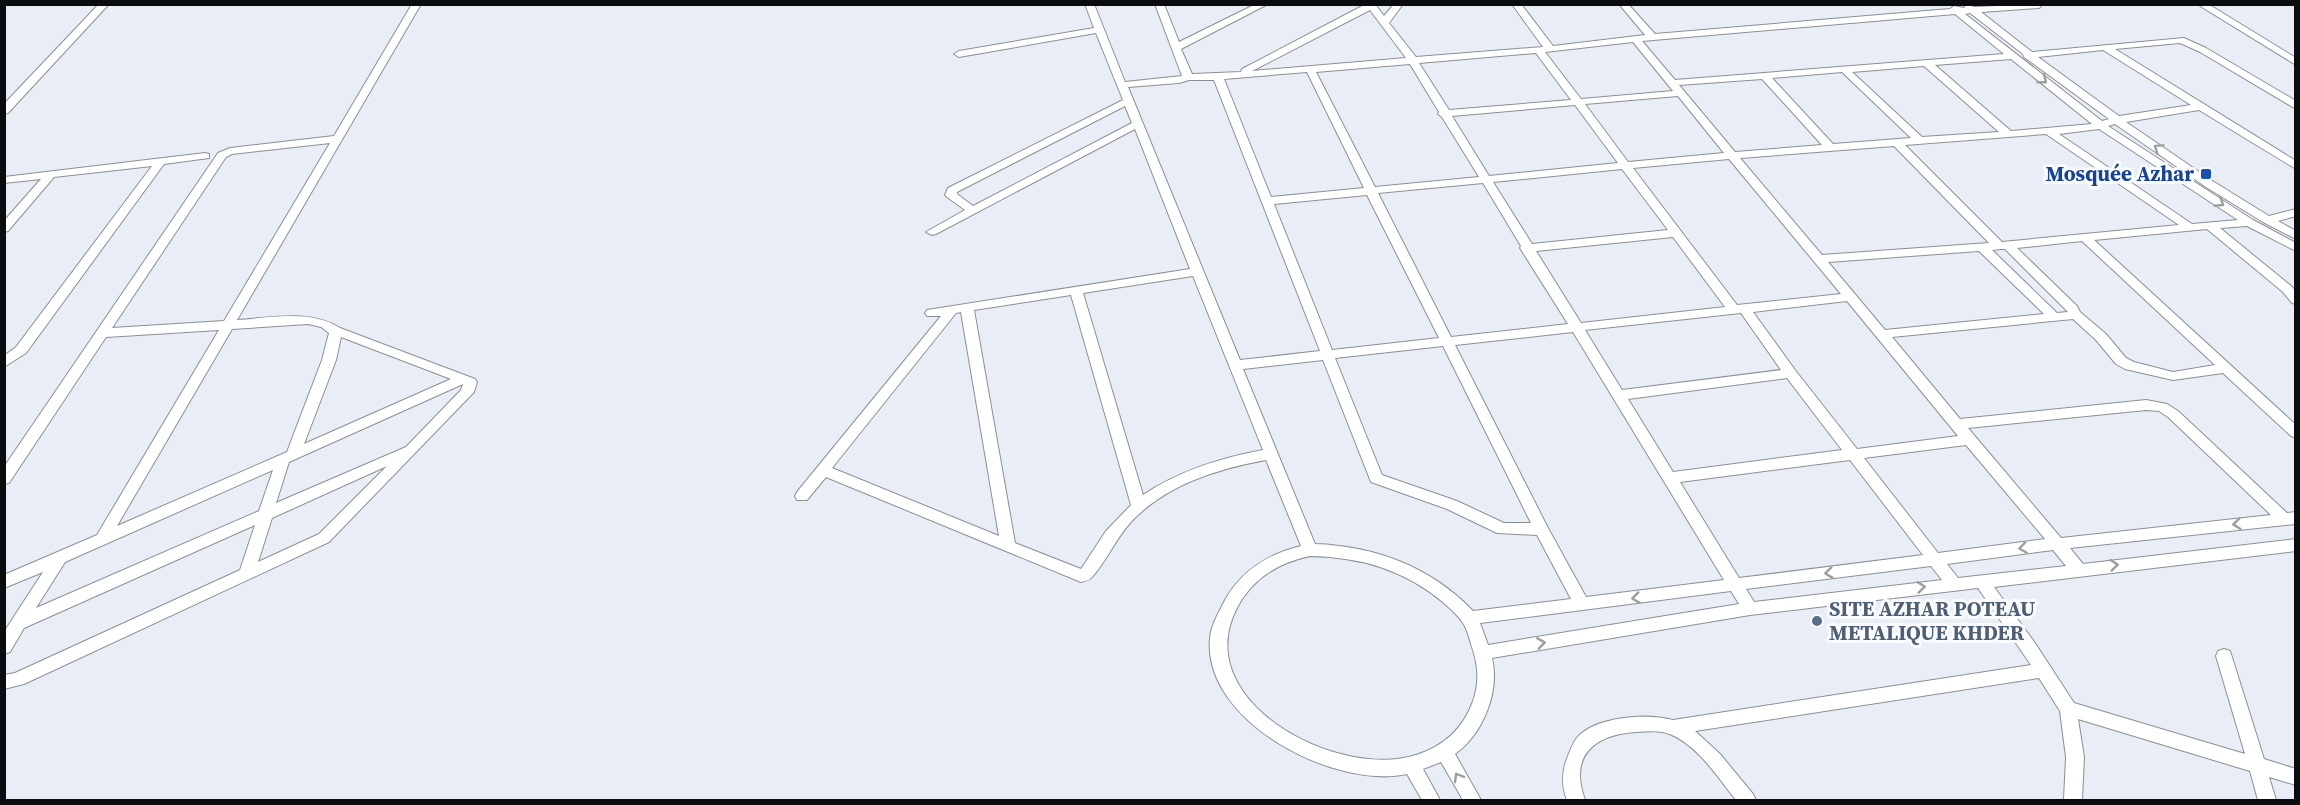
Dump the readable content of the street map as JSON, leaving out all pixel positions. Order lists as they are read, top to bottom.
{
  "places": {
    "transit": ["Mosquée Azhar"],
    "other": ["SITE AZHAR POTEAU METALIQUE KHDER"]
  }
}
